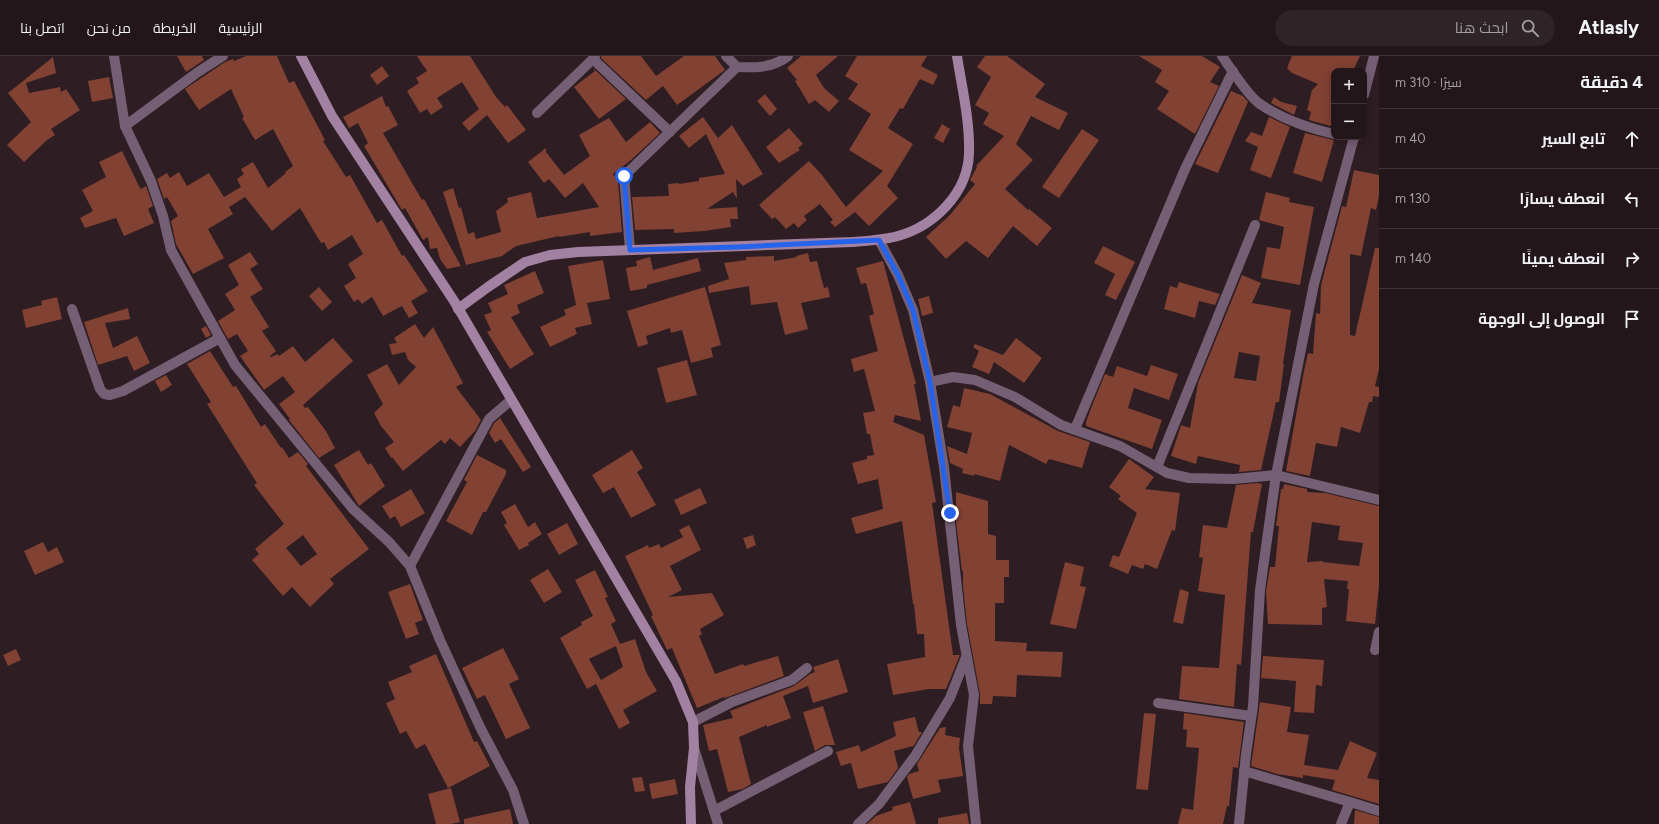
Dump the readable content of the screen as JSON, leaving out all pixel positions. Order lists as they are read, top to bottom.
{
  "page": {
    "header": "Atlasly",
    "search": "ابحث هنا",
    "nav": [
      "الرئيسية",
      "الخريطة",
      "من نحن",
      "اتصل بنا"
    ],
    "heading": ["4 دقيقة", "سيرًا · 310 m"],
    "map_buttons": ["+", "−"],
    "list": [
      ["تابع السير", "40 m"],
      ["انعطف يسارًا", "130 m"],
      ["انعطف يمينًا", "140 m"],
      "الوصول إلى الوجهة"
    ]
  }
}
